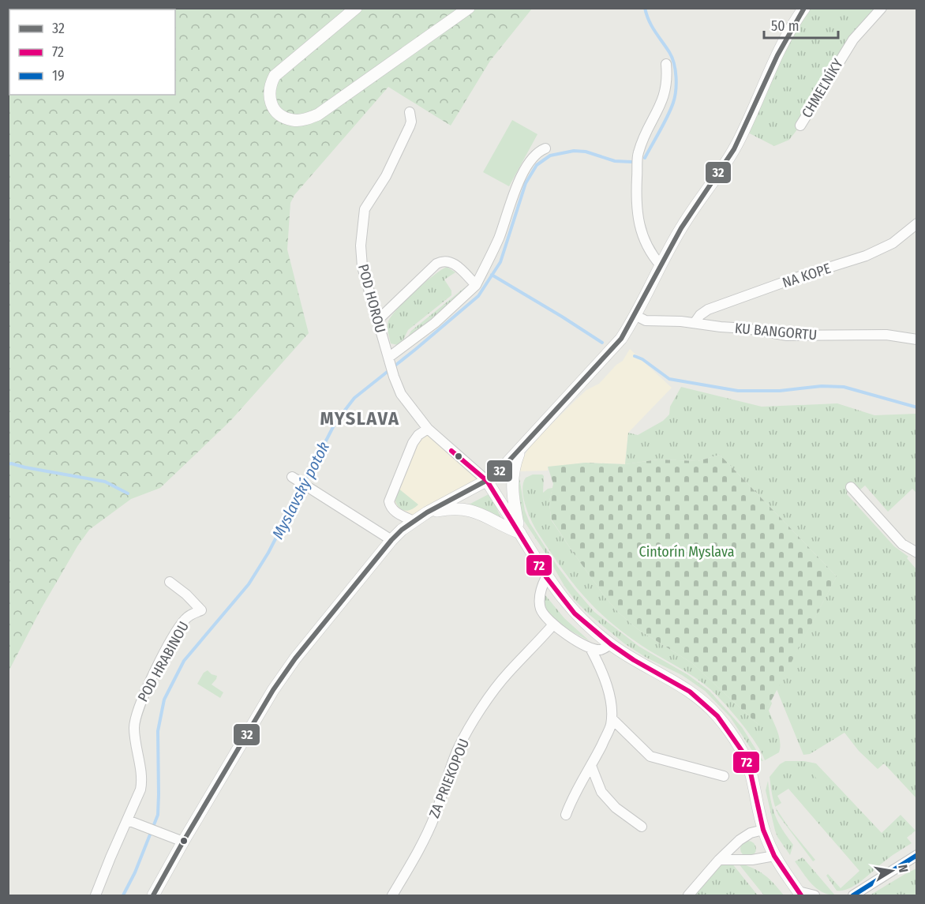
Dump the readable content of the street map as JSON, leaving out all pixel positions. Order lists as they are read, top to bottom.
{
  "streets": {
    "street": [
      "CHMEĽNÍKY",
      "NA KOPE",
      "POD HOROU",
      "KU BANGORTU",
      "POD HRABINOU",
      "ZA PRIEKOPOU"
    ]
  },
  "crossings": [
    ["NA KOPE", "KU BANGORTU"]
  ],
  "districts": ["MYSLAVA"],
  "water": ["Myslavský potok"],
  "parks": ["Cintorín Myslava"],
  "lines": ["transit line 32", "transit line 72", "transit line 19"],
  "legend": ["32", "72", "19"],
  "scale_bar": "50 m",
  "north": "right"
}
